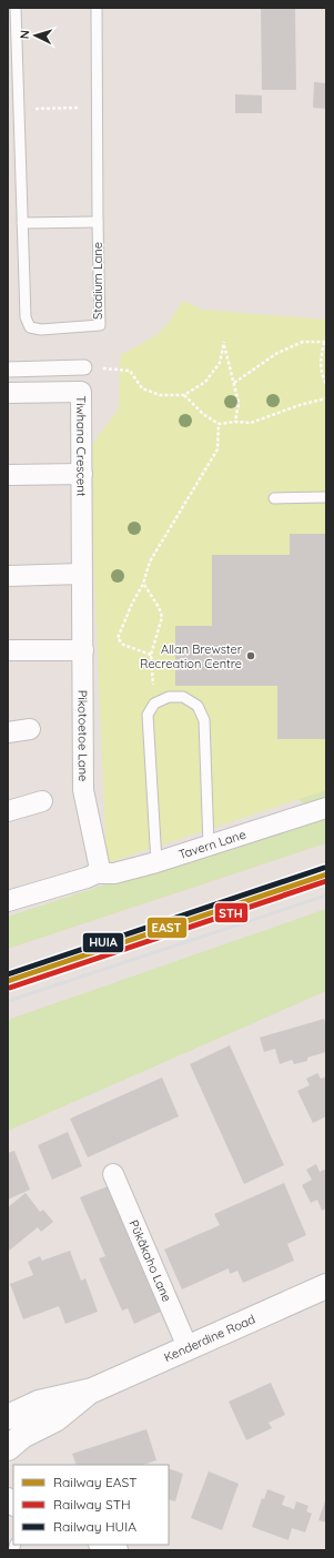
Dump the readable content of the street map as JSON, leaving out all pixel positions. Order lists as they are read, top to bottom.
{
  "streets": {
    "street": [
      "Tiwhana Crescent",
      "Pikotoetoe Lane",
      "Tavern Lane",
      "Pūkākaho Lane",
      "Kenderdine Road"
    ],
    "lane": ["Stadium Lane"]
  },
  "crossings": [
    ["Tiwhana Crescent", "Pikotoetoe Lane"],
    ["Pikotoetoe Lane", "Tavern Lane"],
    ["Pūkākaho Lane", "Kenderdine Road"]
  ],
  "places": ["Allan Brewster Recreation Centre"],
  "lines": ["rail line HUIA", "rail line EAST", "rail line STH"],
  "legend": ["Railway EAST", "Railway STH", "Railway HUIA"],
  "north": "left"
}
